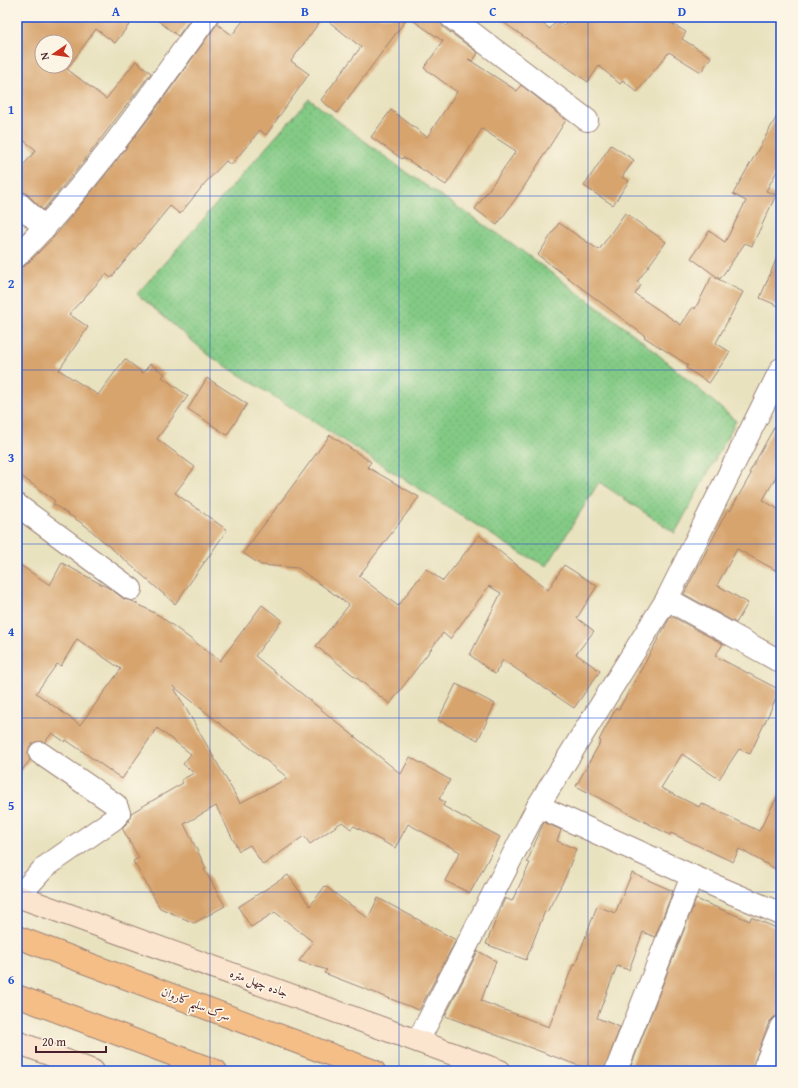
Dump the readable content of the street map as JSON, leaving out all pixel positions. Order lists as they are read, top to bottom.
{
  "streets": {
    "main road": ["سرک سلیم کاروان"],
    "street": ["جاده چهل متره"]
  },
  "scale_bar": "20 m",
  "north": "left",
  "grid": {
    "columns": [
      "A",
      "B",
      "C",
      "D"
    ],
    "rows": [
      "1",
      "2",
      "3",
      "4",
      "5",
      "6"
    ]
  }
}
